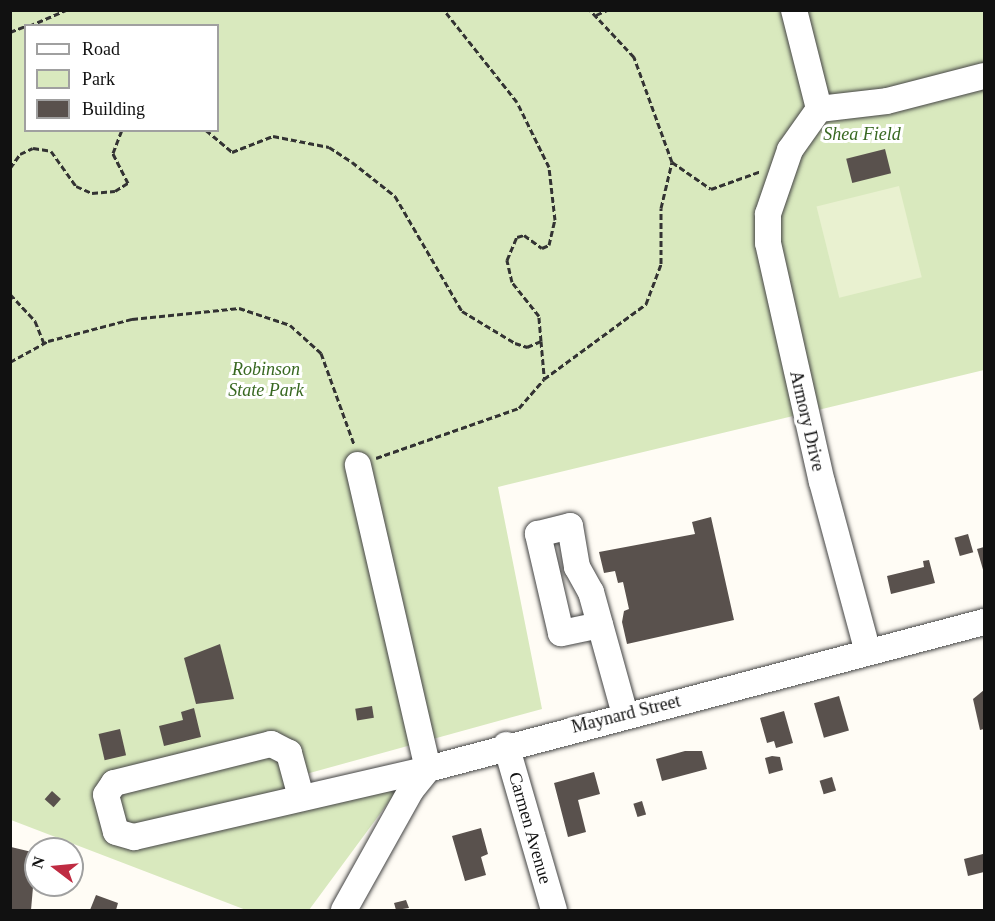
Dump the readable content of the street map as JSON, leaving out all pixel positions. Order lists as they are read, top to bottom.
{
  "streets": {
    "street": ["Armory Drive", "Maynard Street", "Carmen Avenue"]
  },
  "crossings": [
    ["Armory Drive", "Maynard Street"],
    ["Maynard Street", "Carmen Avenue"]
  ],
  "parks": ["Shea Field", "Robinson State Park"],
  "legend": ["Road", "Park", "Building"],
  "north": "left"
}
